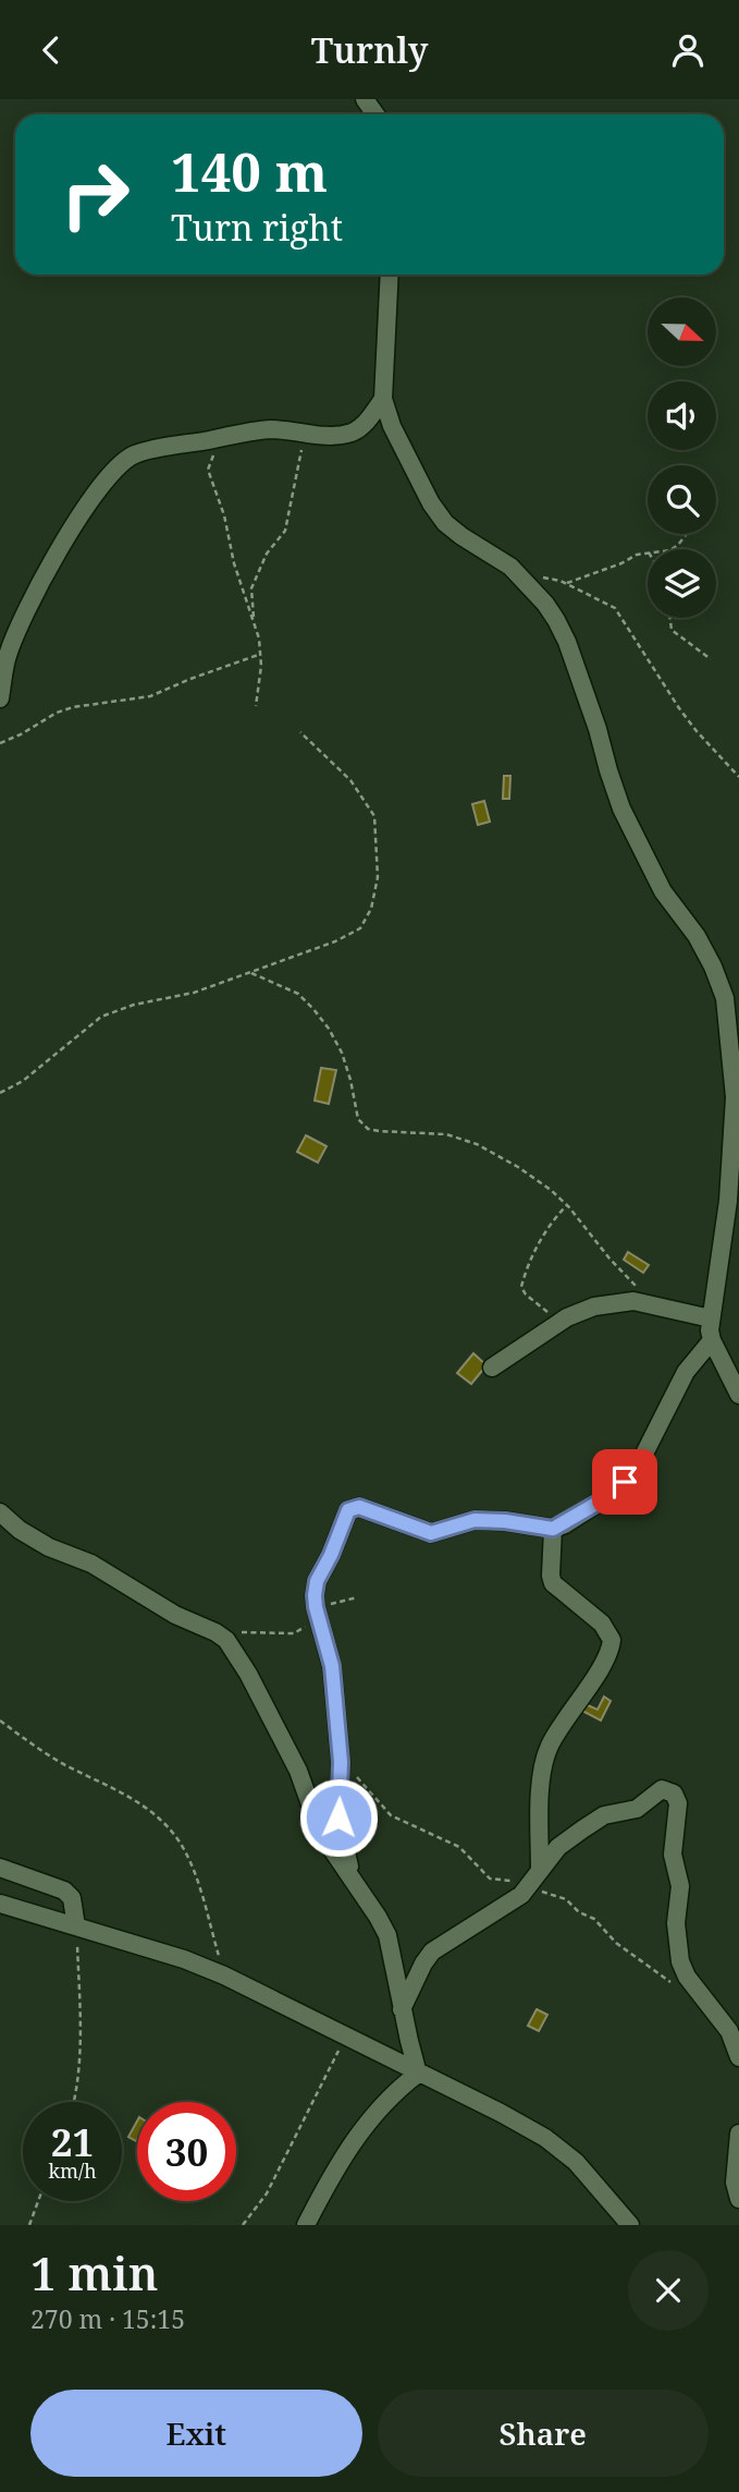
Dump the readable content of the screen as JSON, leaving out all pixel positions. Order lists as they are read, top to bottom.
{
  "north": "right",
  "page": {
    "header": "Turnly",
    "turn": ["140 m", "Turn right"],
    "speed": "21 km/h",
    "limit": "30",
    "heading": ["1 min", "270 m · 15:15"],
    "buttons": ["Exit", "Share"]
  }
}
